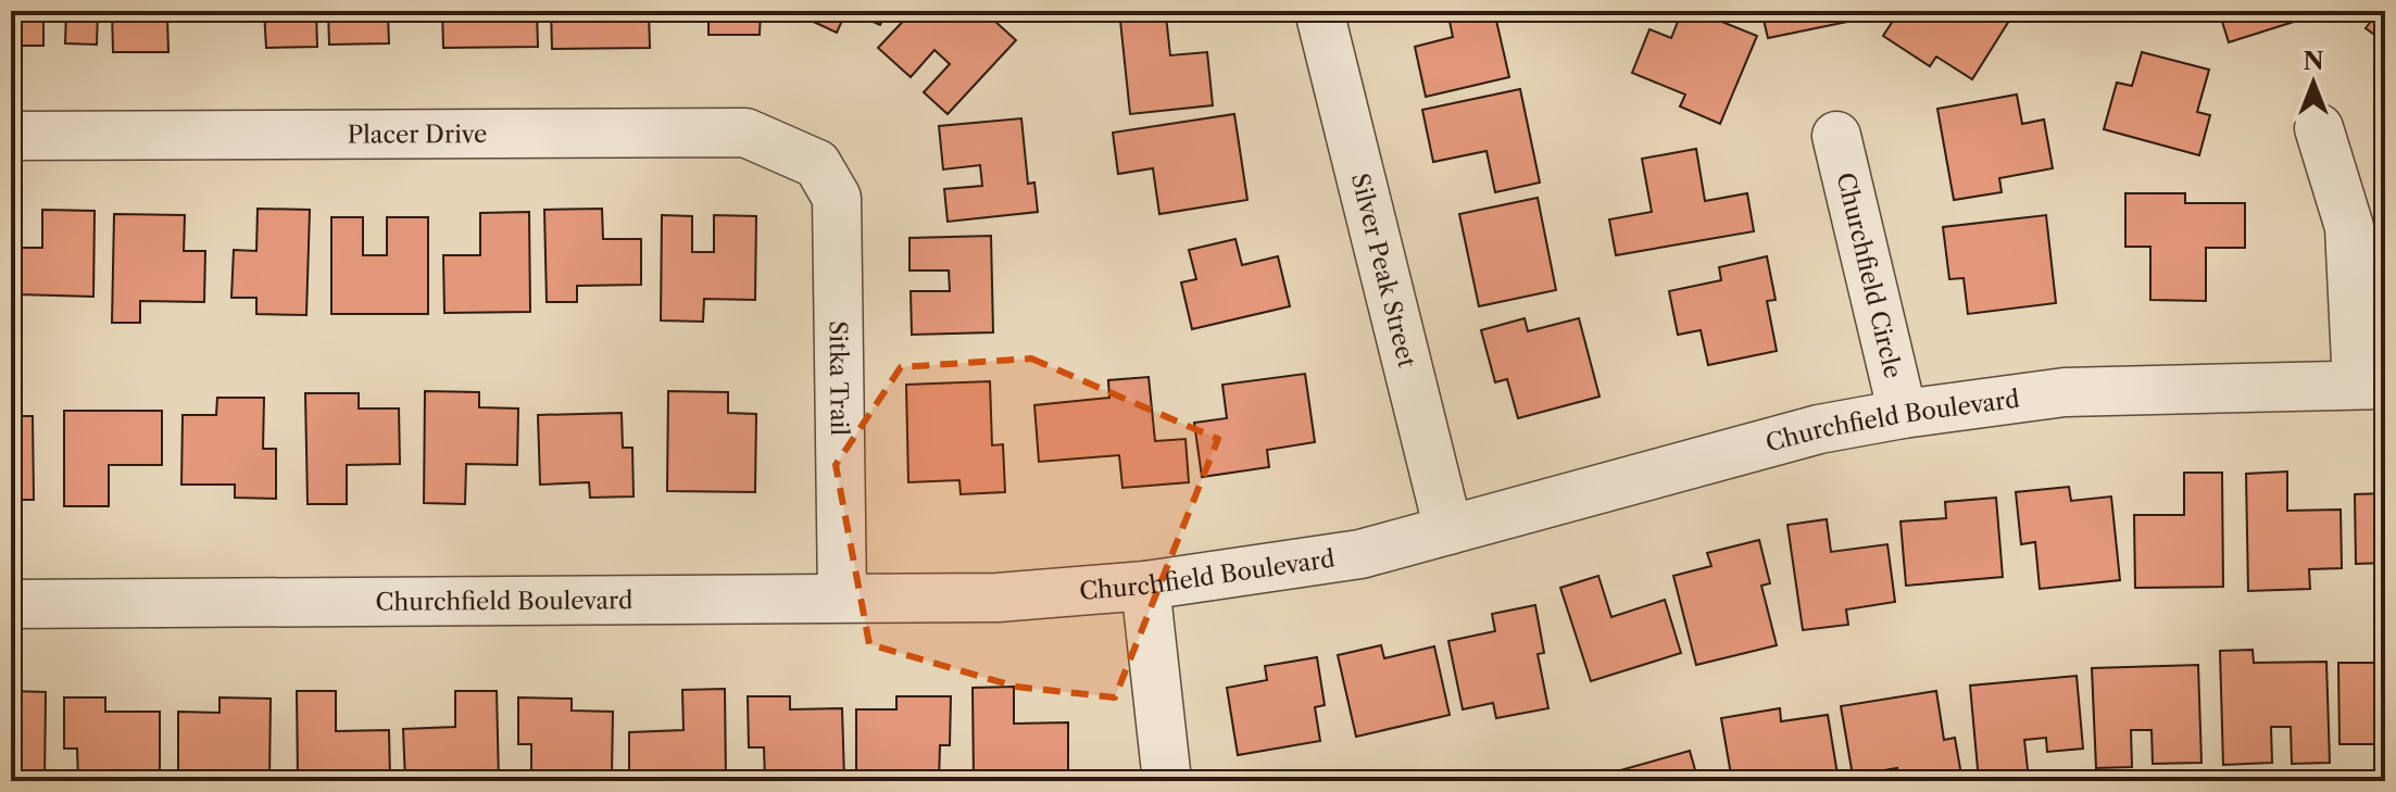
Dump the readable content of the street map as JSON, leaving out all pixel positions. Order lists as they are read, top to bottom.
{
  "streets": {
    "street": [
      "Placer Drive",
      "Silver Peak Street",
      "Churchfield Circle",
      "Sitka Trail",
      "Churchfield Boulevard"
    ]
  },
  "crossings": [
    ["Placer Drive", "Sitka Trail"],
    ["Silver Peak Street", "Churchfield Boulevard"],
    ["Churchfield Circle", "Churchfield Boulevard"],
    ["Sitka Trail", "Churchfield Boulevard"]
  ],
  "north": "top"
}
